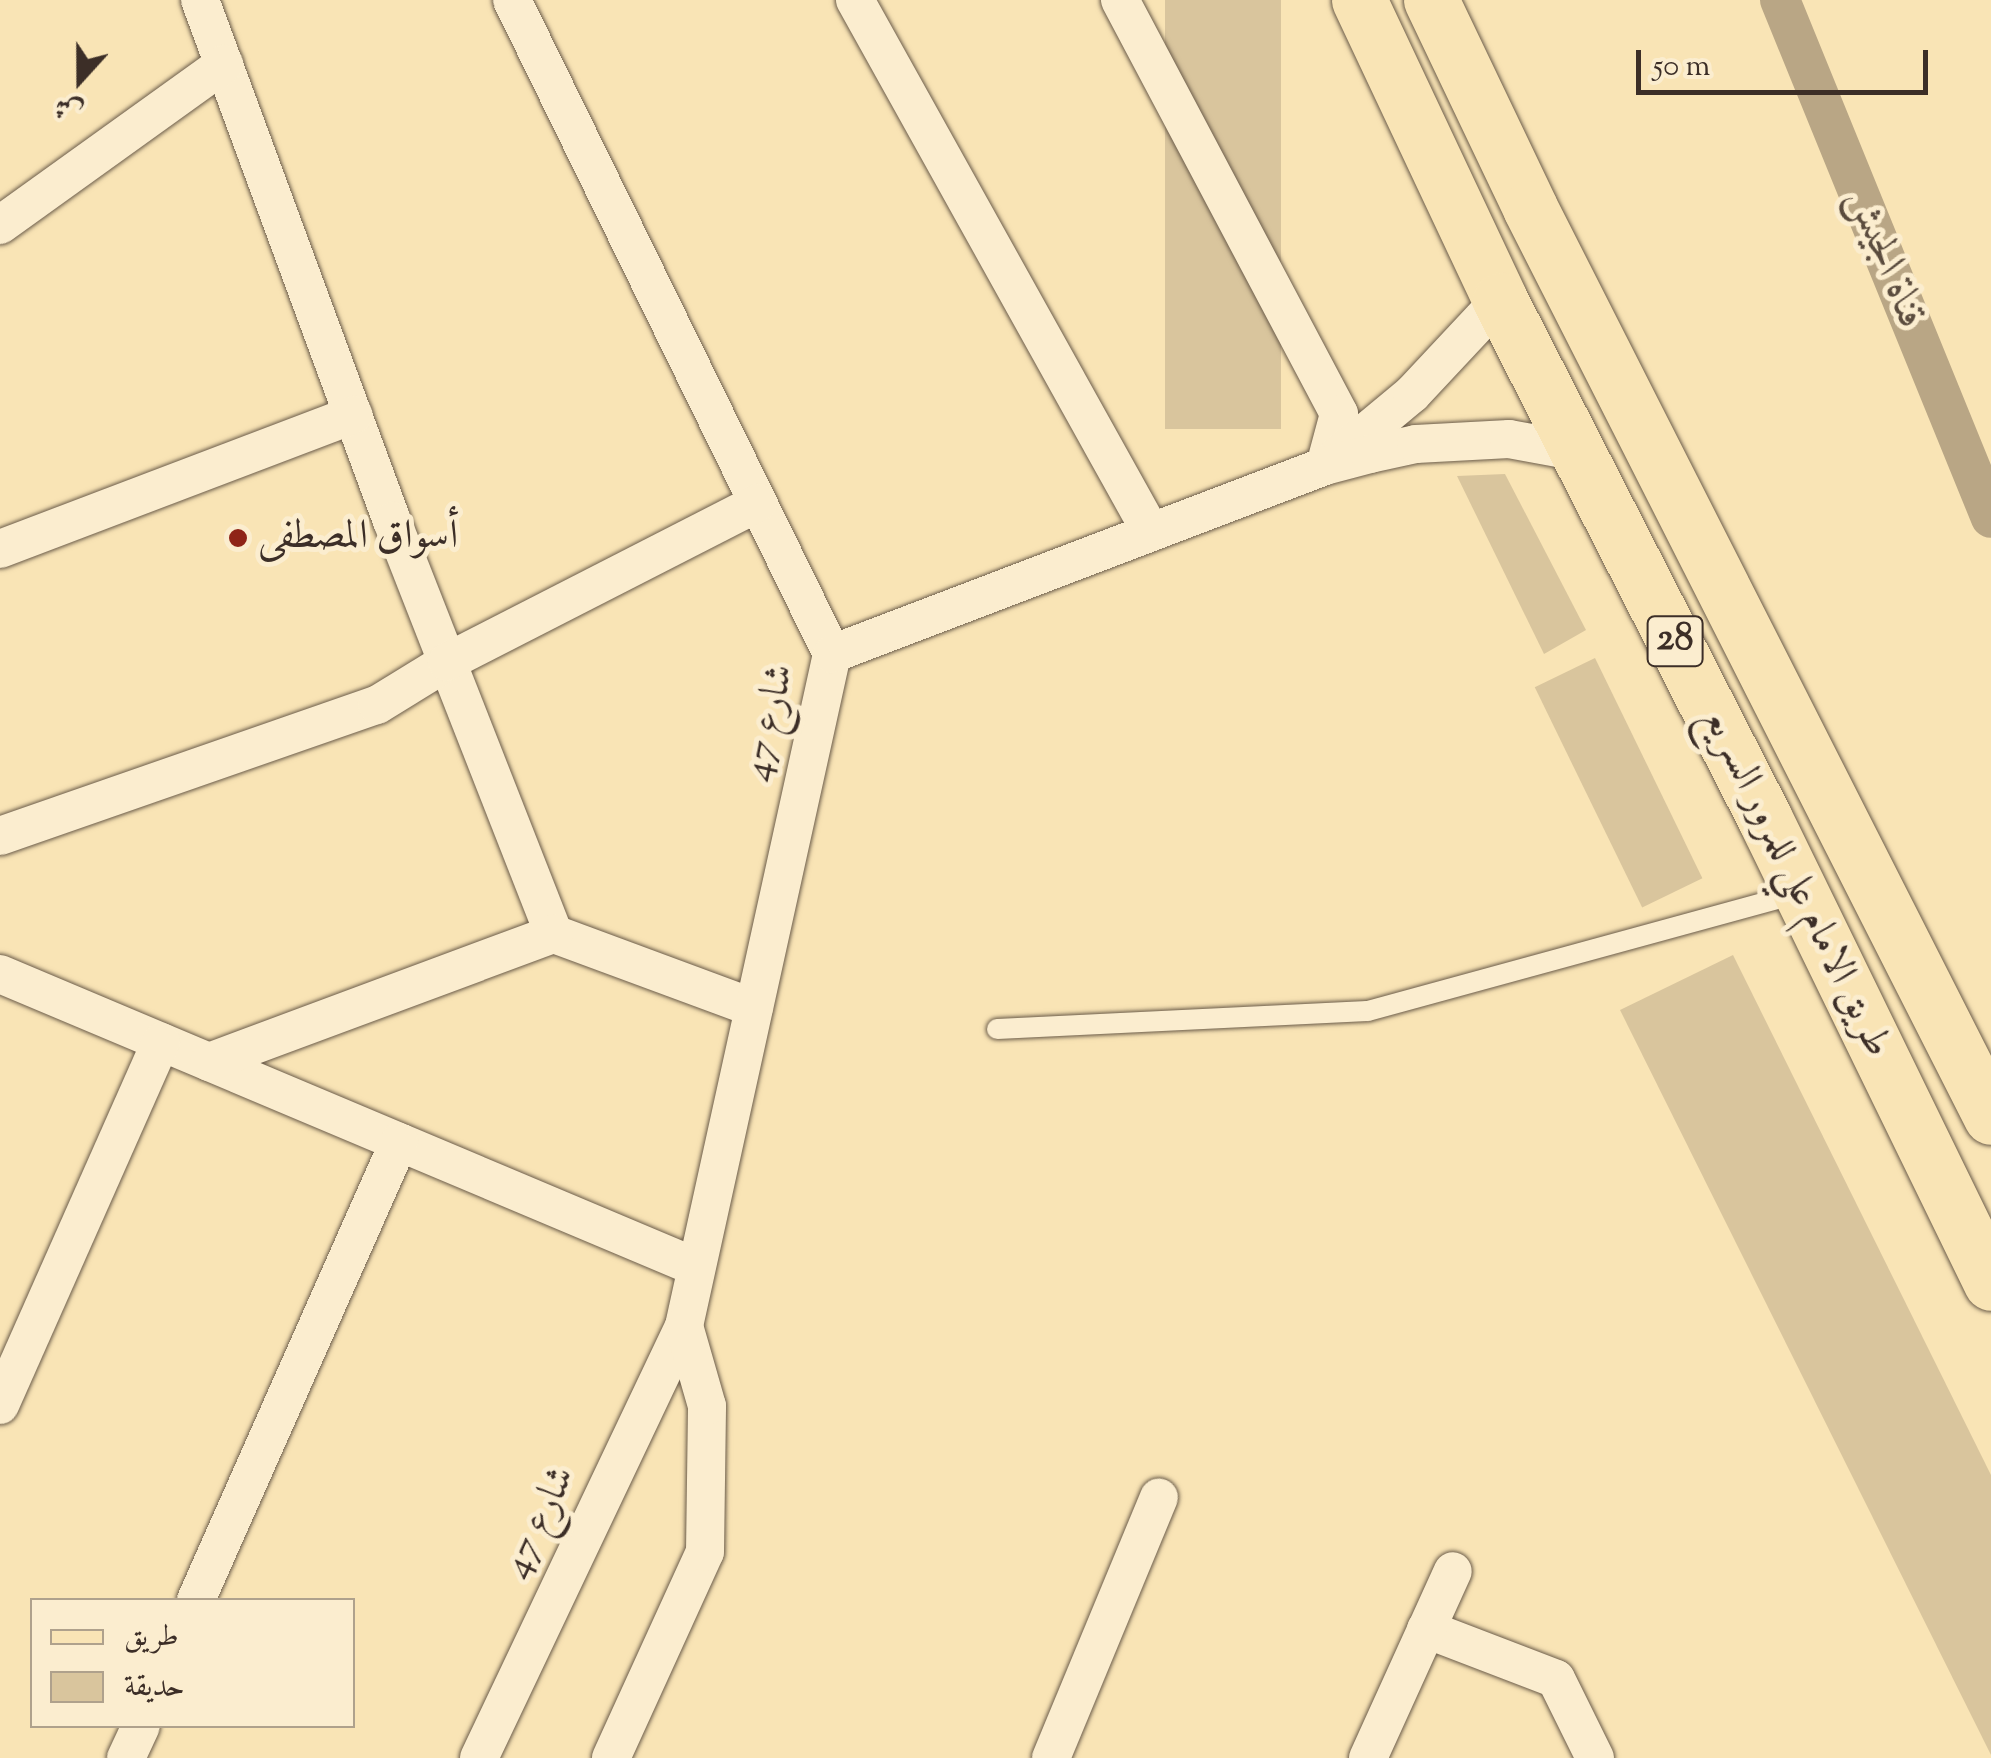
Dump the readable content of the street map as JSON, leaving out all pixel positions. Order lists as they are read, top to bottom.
{
  "streets": {
    "main road": ["28", "طريق الامام علي للمرور السريع"],
    "street": ["شارع 47"]
  },
  "water": ["قناة الجيش"],
  "places": ["أسواق المصطفى"],
  "legend": ["طريق", "حديقة"],
  "scale_bar": "50 m",
  "north": "bottom"
}
